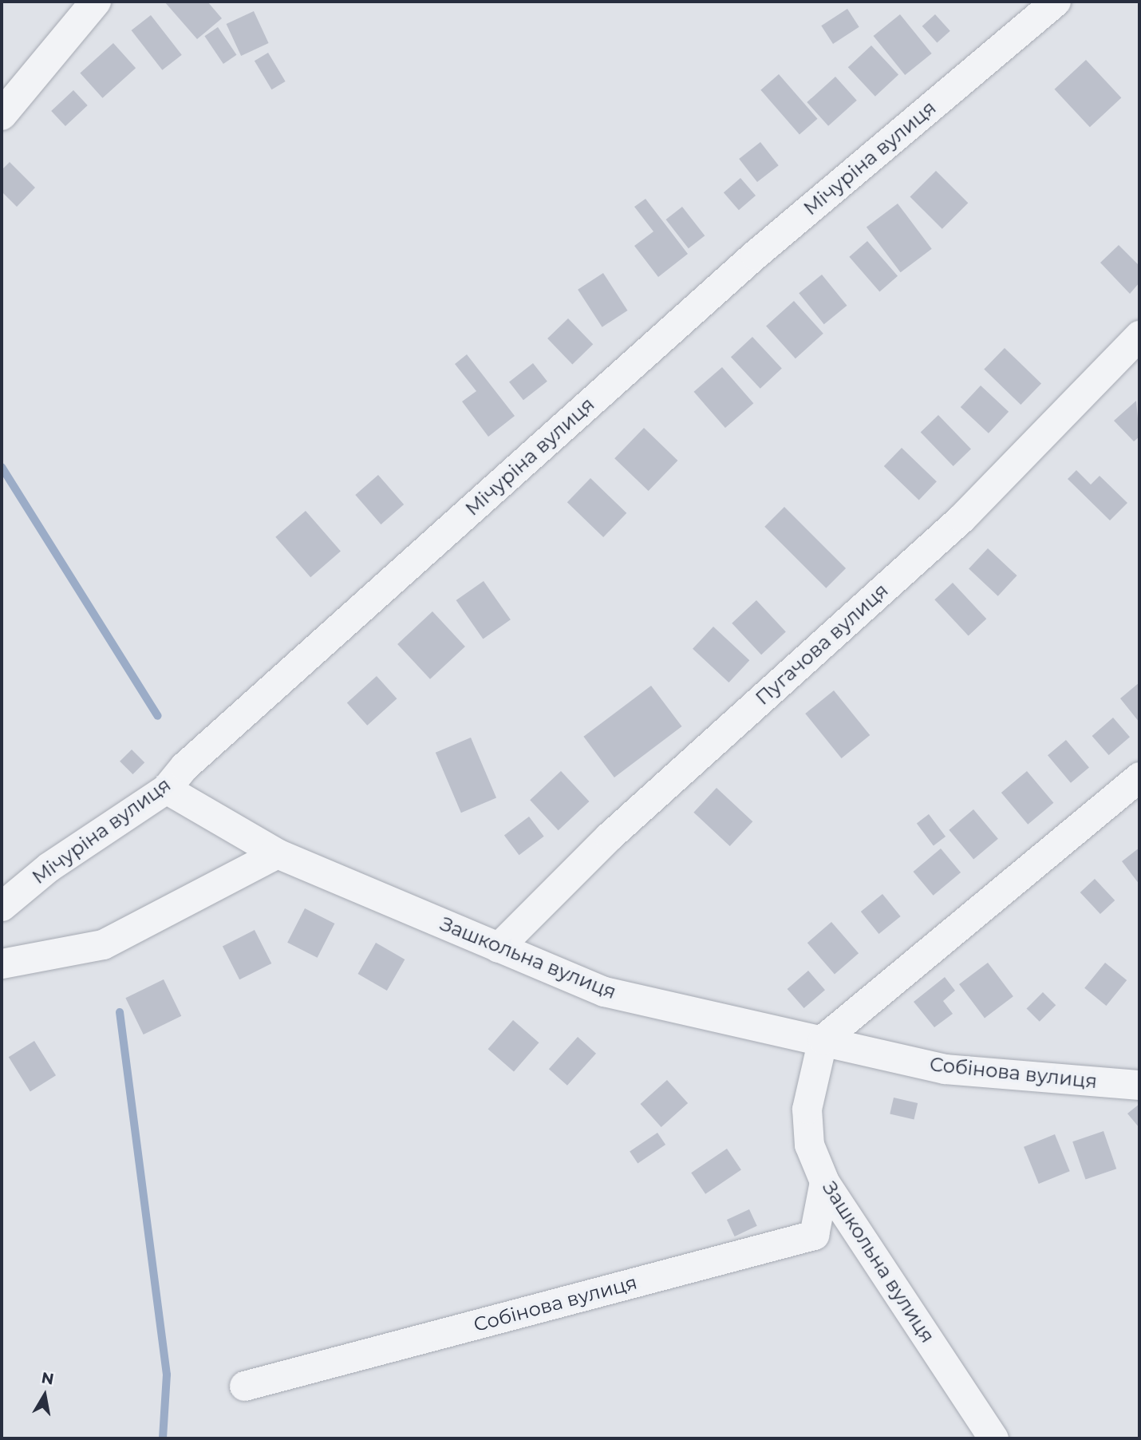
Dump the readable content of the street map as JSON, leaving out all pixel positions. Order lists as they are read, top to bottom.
{
  "streets": {
    "street": [
      "Мічуріна вулиця",
      "Пугачова вулиця",
      "Зашкольна вулиця",
      "Собінова вулиця"
    ]
  },
  "crossings": [
    ["Мічуріна вулиця", "Зашкольна вулиця"],
    ["Пугачова вулиця", "Зашкольна вулиця"],
    ["Зашкольна вулиця", "Собінова вулиця"]
  ],
  "north": "top"
}
